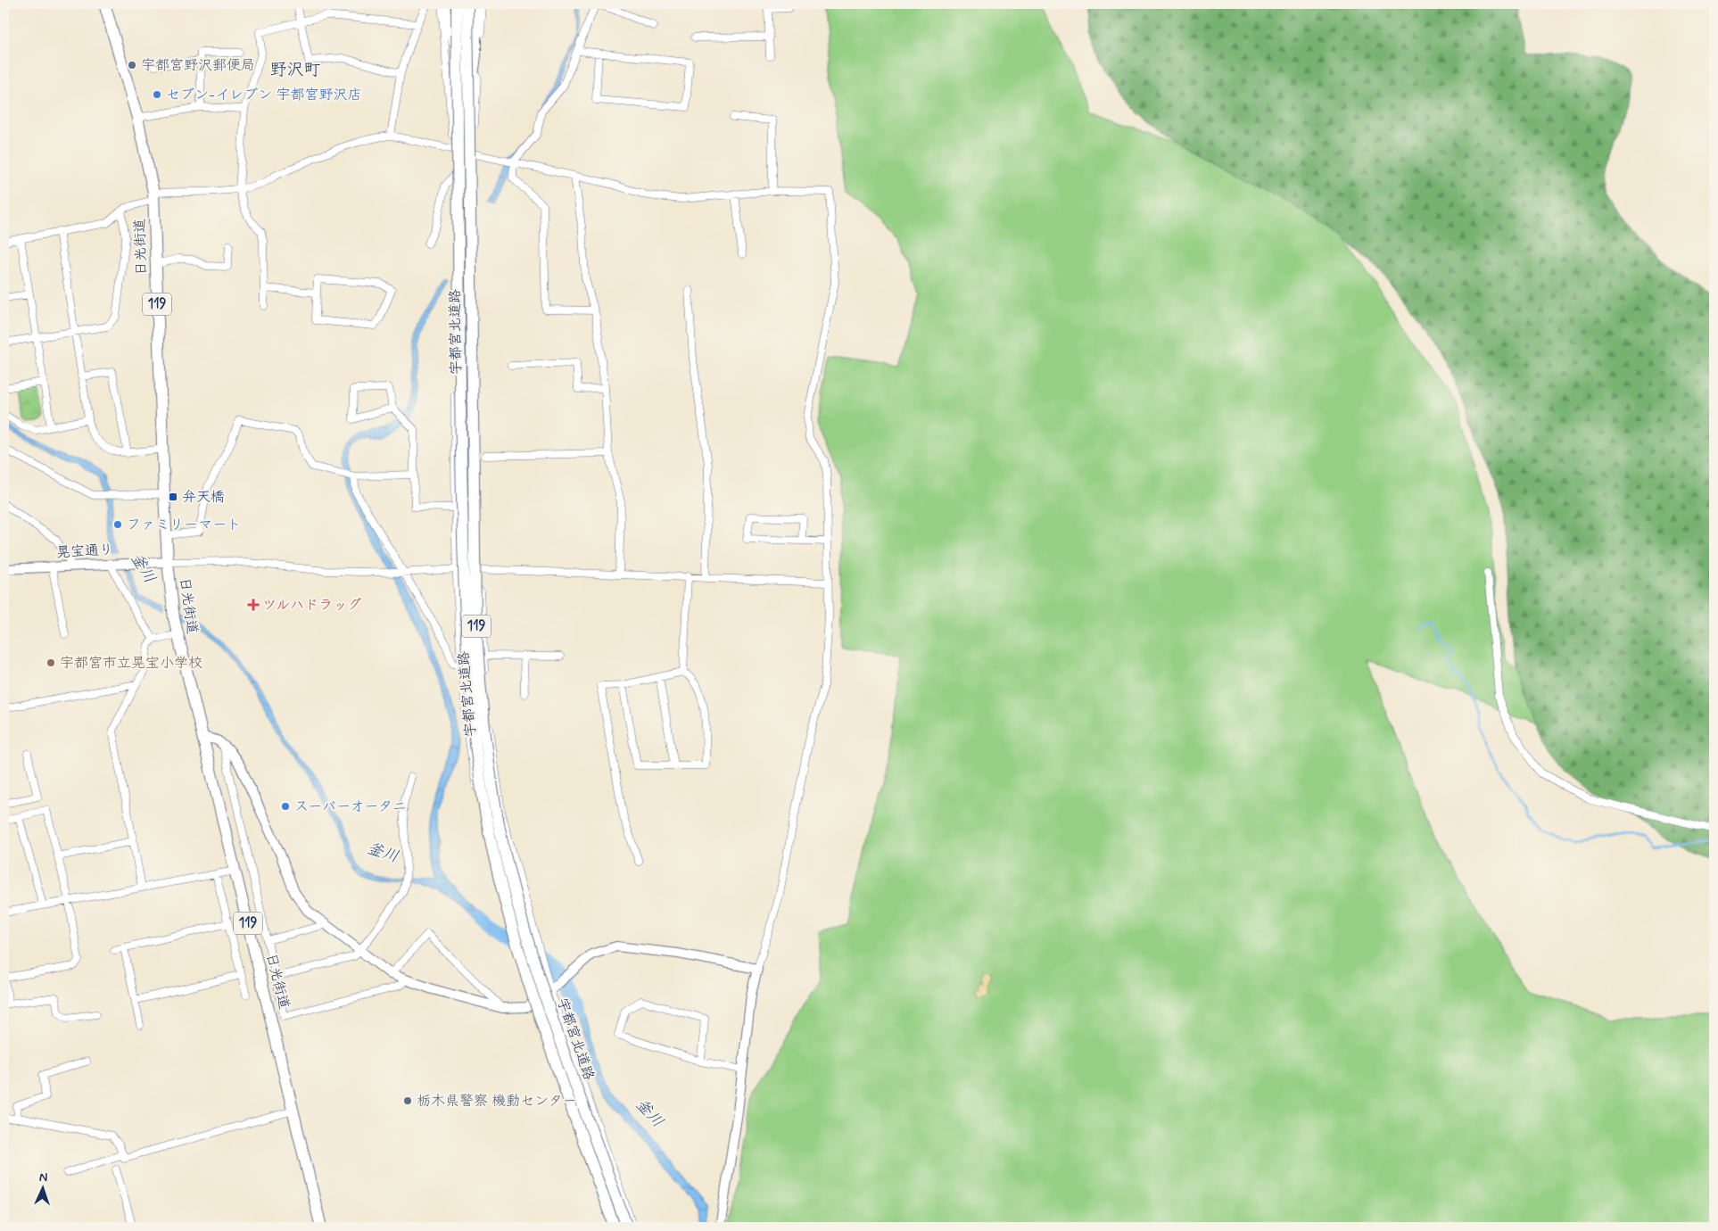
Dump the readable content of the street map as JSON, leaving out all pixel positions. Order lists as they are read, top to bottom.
{
  "streets": {
    "highway": ["日光街道", "119", "宇都宮北道路"],
    "street": ["晃宝通り"]
  },
  "crossings": [
    ["日光街道", "晃宝通り"]
  ],
  "districts": ["野沢町"],
  "water": ["釜川"],
  "places": {
    "other": [
      "宇都宮野沢郵便局",
      "セブン-イレブン 宇都宮野沢店",
      "ファミリーマート",
      "宇都宮市立晃宝小学校",
      "スーパーオータニ",
      "栃木県警察 機動センター"
    ],
    "transit": ["弁天橋"],
    "health": ["ツルハドラッグ"]
  },
  "north": "top"
}
